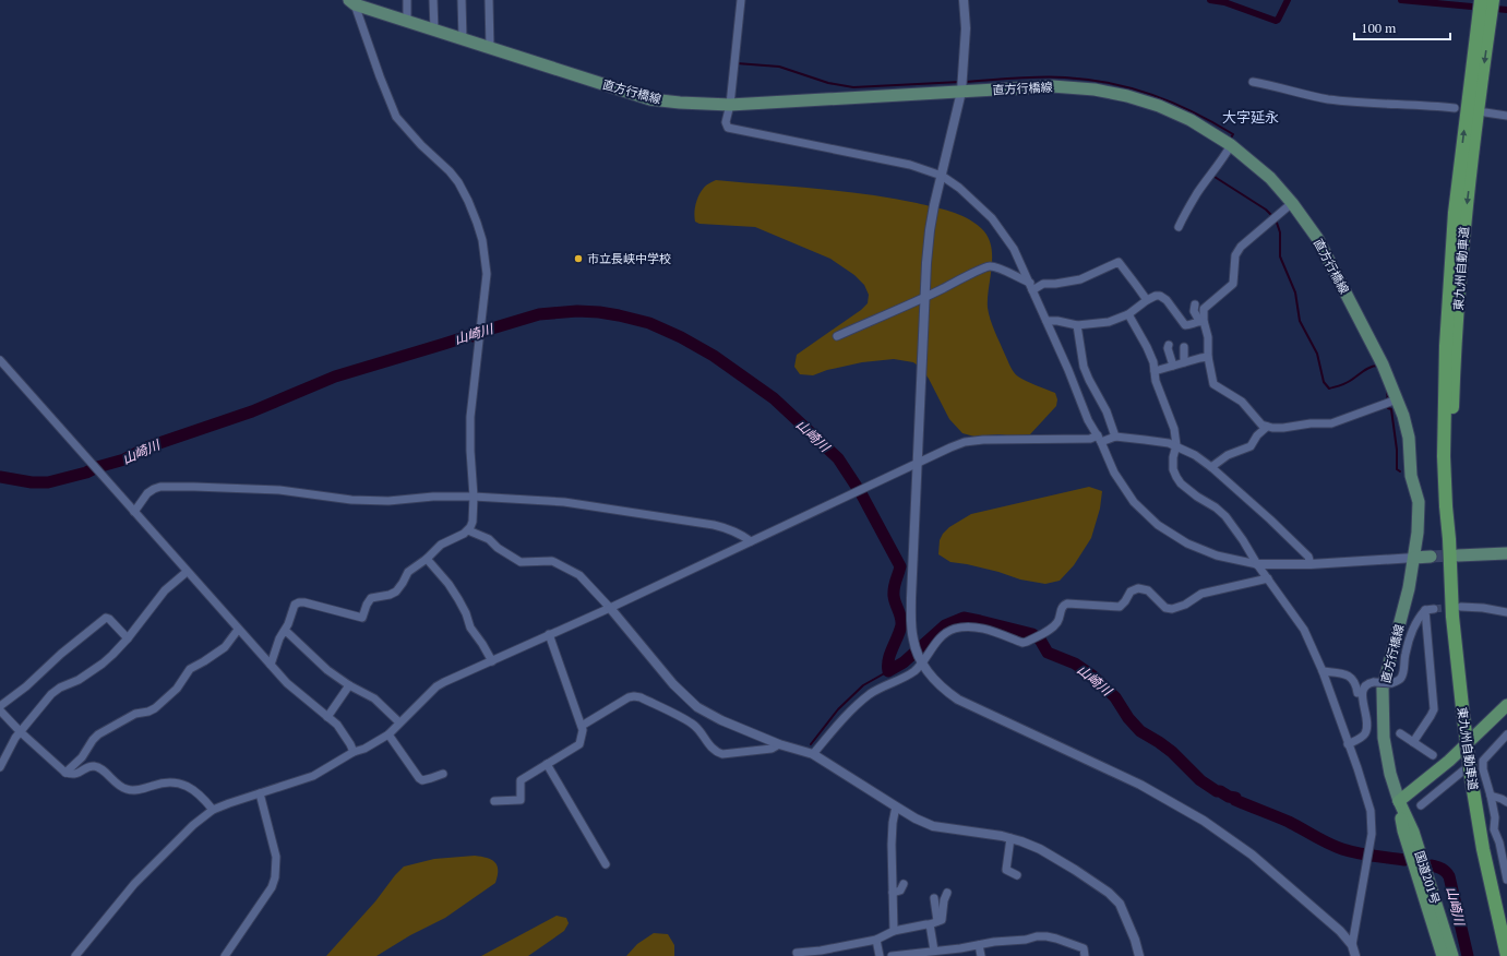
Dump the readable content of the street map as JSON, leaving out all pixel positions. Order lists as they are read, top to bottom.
{
  "streets": {
    "highway": ["東九州自動車道", "国道201号"],
    "main road": ["直方行橋線"]
  },
  "crossings": [
    ["直方行橋線", "国道201号"]
  ],
  "districts": ["大字延永"],
  "water": ["山崎川"],
  "places": ["市立長峡中学校"],
  "scale_bar": "100 m"
}
